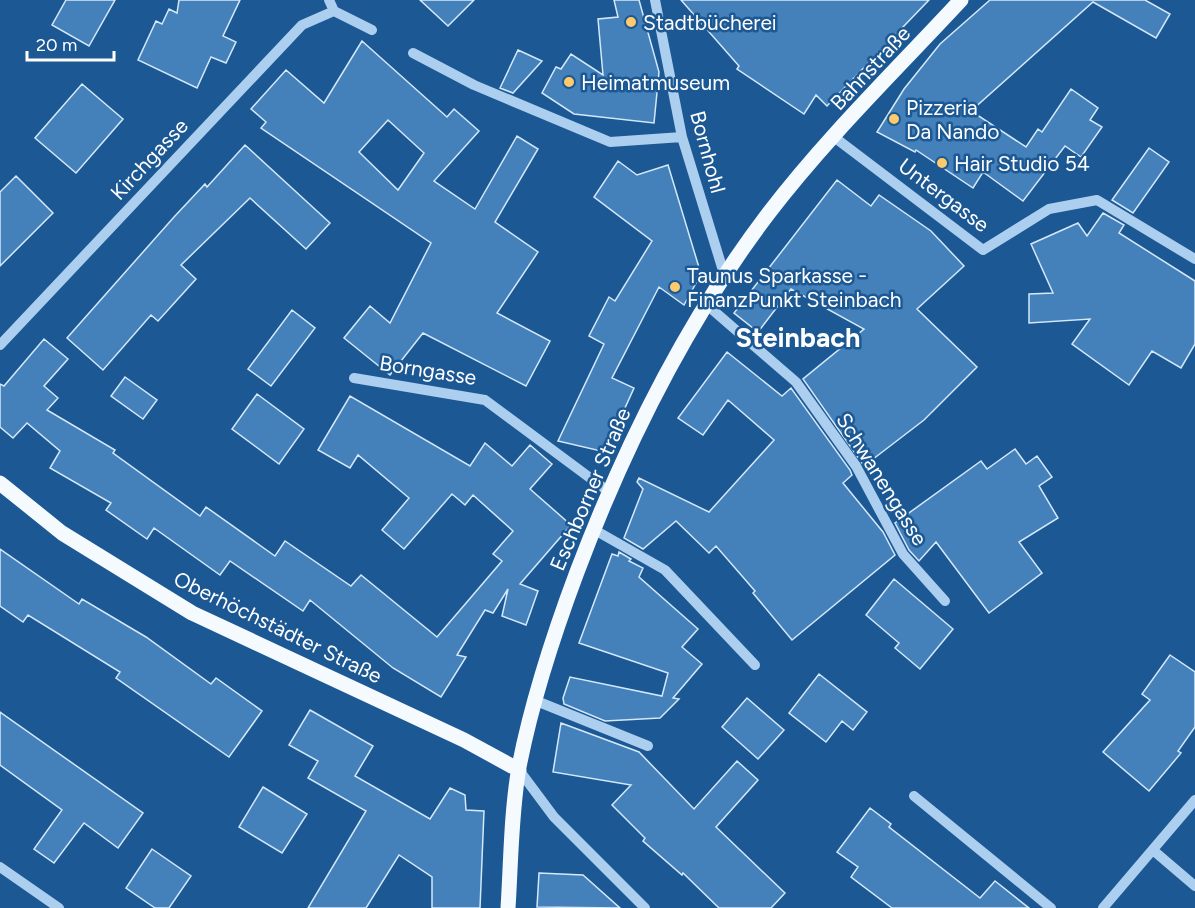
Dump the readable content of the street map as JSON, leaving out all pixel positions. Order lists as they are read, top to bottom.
{
  "streets": {
    "main road": ["Bahnstraße", "Eschborner Straße", "Oberhöchstädter Straße"],
    "street": [
      "Bornhohl",
      "Kirchgasse",
      "Untergasse",
      "Borngasse",
      "Schwanengasse"
    ]
  },
  "crossings": [
    ["Bahnstraße", "Untergasse"],
    ["Bahnstraße", "Eschborner Straße"],
    ["Bornhohl", "Eschborner Straße"],
    ["Untergasse", "Eschborner Straße"],
    ["Borngasse", "Eschborner Straße"],
    ["Schwanengasse", "Eschborner Straße"],
    ["Eschborner Straße", "Oberhöchstädter Straße"]
  ],
  "districts": ["Steinbach"],
  "places": [
    "Stadtbücherei",
    "Heimatmuseum",
    "Pizzeria Da Nando",
    "Hair Studio 54",
    "Taunus Sparkasse - FinanzPunkt Steinbach"
  ],
  "scale_bar": "20 m"
}
